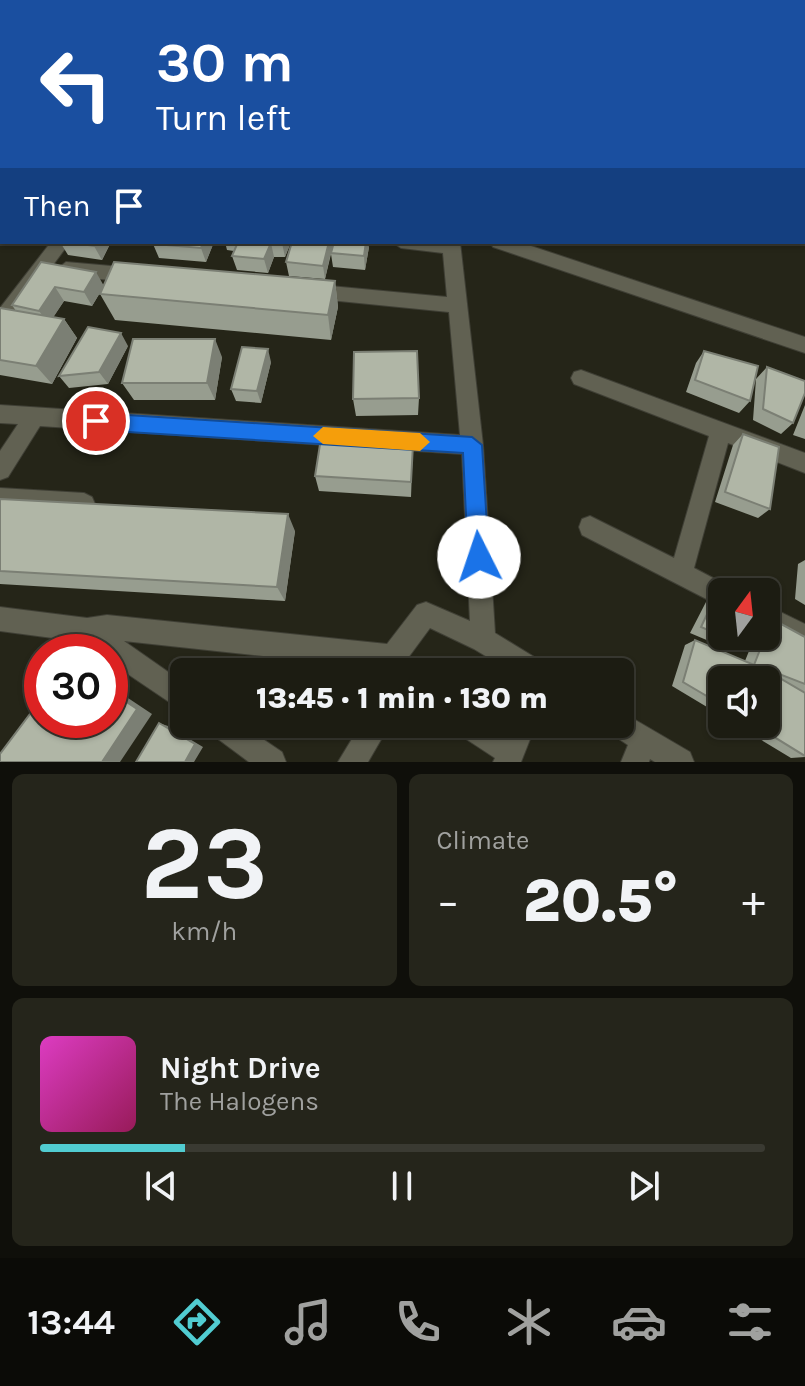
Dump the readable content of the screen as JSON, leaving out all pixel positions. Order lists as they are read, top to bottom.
{
  "north": "top",
  "page": {
    "turn": ["30 m", "Turn left"],
    "then": "Then",
    "limit": "30",
    "trip": "13:45 · 1 min · 130 m",
    "tile": [
      ["23", "km/h"],
      "Climate"
    ],
    "heat": ["−", "20.5°", "+"],
    "song": ["Night Drive", "The Halogens"],
    "tabs": "13:44"
  }
}
